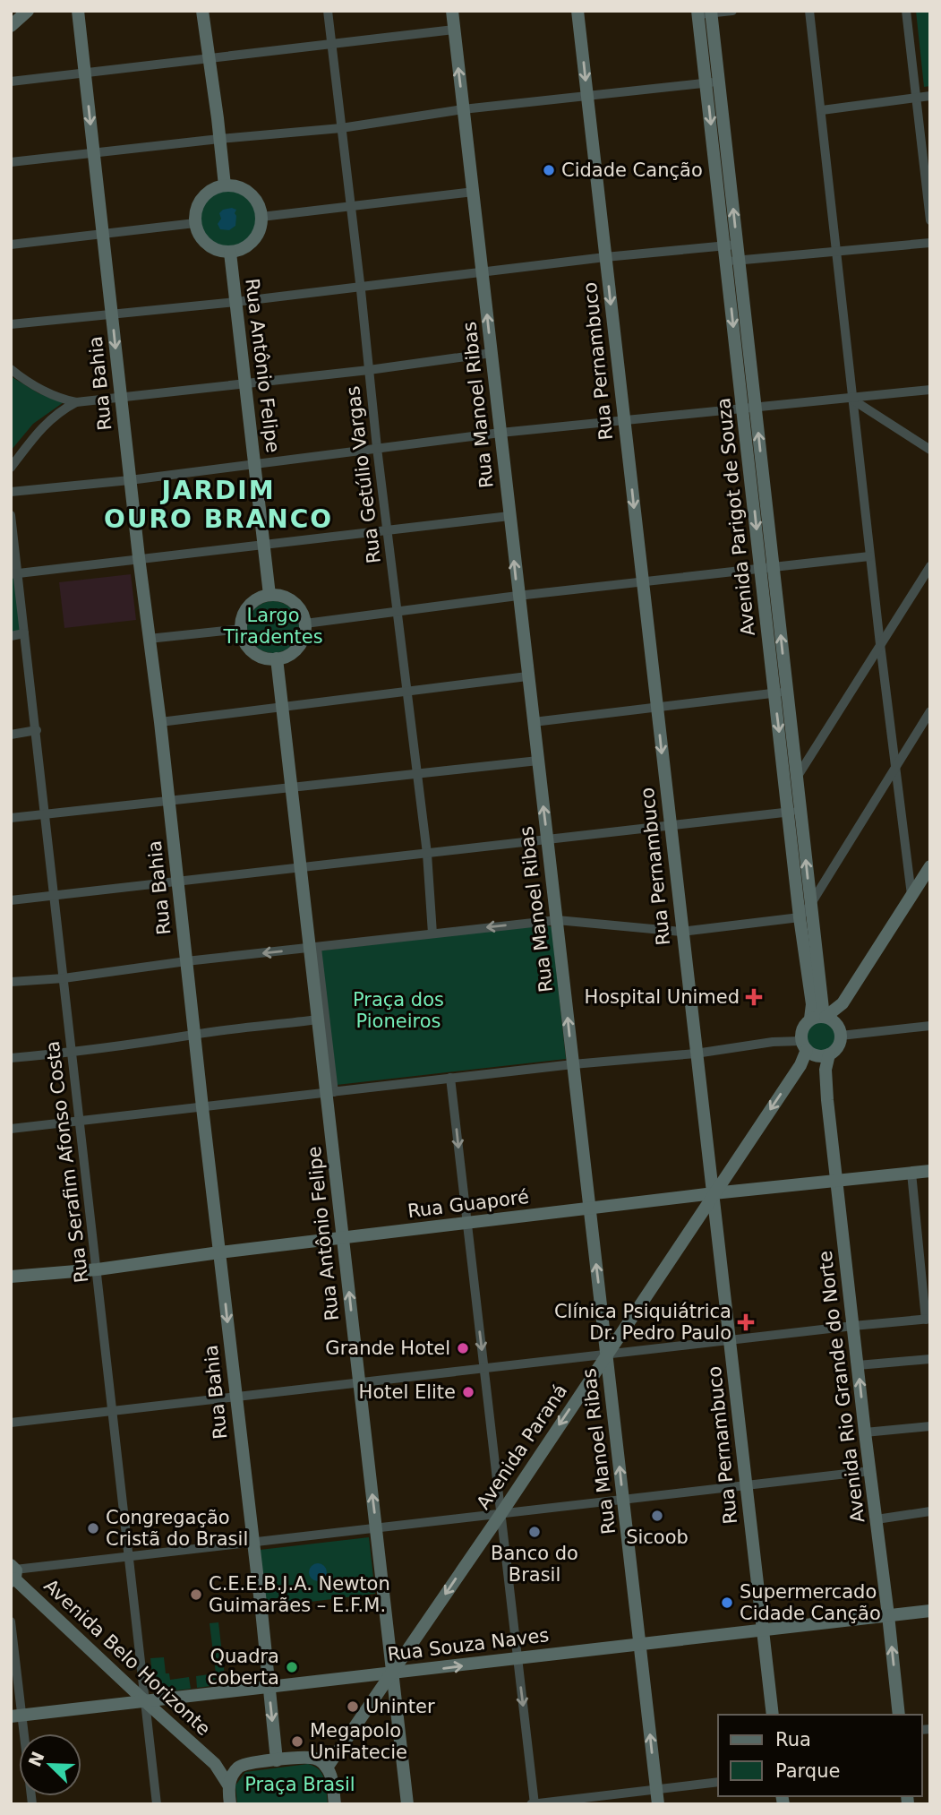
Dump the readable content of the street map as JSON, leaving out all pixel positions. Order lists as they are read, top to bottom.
{
  "streets": {
    "street": [
      "Rua Pernambuco",
      "Rua Antônio Felipe",
      "Rua Bahia",
      "Rua Manoel Ribas",
      "Rua Getúlio Vargas",
      "Avenida Parigot de Souza",
      "Rua Serafim Afonso Costa",
      "Rua Guaporé",
      "Avenida Rio Grande do Norte",
      "Avenida Paraná",
      "Rua Souza Naves",
      "Avenida Belo Horizonte"
    ]
  },
  "crossings": [
    ["Rua Pernambuco", "Rua Guaporé"],
    ["Rua Pernambuco", "Avenida Paraná"],
    ["Rua Pernambuco", "Rua Souza Naves"],
    ["Rua Antônio Felipe", "Rua Guaporé"],
    ["Rua Antônio Felipe", "Avenida Paraná"],
    ["Rua Antônio Felipe", "Rua Souza Naves"],
    ["Rua Bahia", "Rua Guaporé"],
    ["Rua Bahia", "Rua Souza Naves"],
    ["Rua Bahia", "Avenida Belo Horizonte"],
    ["Rua Manoel Ribas", "Rua Guaporé"],
    ["Rua Manoel Ribas", "Avenida Paraná"],
    ["Rua Manoel Ribas", "Rua Souza Naves"],
    ["Avenida Parigot de Souza", "Avenida Rio Grande do Norte"],
    ["Avenida Parigot de Souza", "Avenida Paraná"],
    ["Rua Serafim Afonso Costa", "Rua Guaporé"],
    ["Rua Serafim Afonso Costa", "Rua Souza Naves"],
    ["Rua Serafim Afonso Costa", "Avenida Belo Horizonte"],
    ["Rua Guaporé", "Avenida Rio Grande do Norte"],
    ["Rua Guaporé", "Avenida Paraná"],
    ["Avenida Rio Grande do Norte", "Avenida Paraná"],
    ["Avenida Rio Grande do Norte", "Rua Souza Naves"],
    ["Avenida Paraná", "Rua Souza Naves"],
    ["Avenida Paraná", "Avenida Belo Horizonte"],
    ["Rua Souza Naves", "Avenida Belo Horizonte"]
  ],
  "one_way": ["Rua Manoel Ribas", "Avenida Paraná"],
  "districts": ["JARDIM OURO BRANCO"],
  "parks": ["Largo Tiradentes", "Praça dos Pioneiros", "Praça Brasil"],
  "places": {
    "other": [
      "Cidade Canção",
      "Grande Hotel",
      "Hotel Elite",
      "Sicoob",
      "Congregação Cristã do Brasil",
      "Banco do Brasil",
      "C.E.E.B.J.A. Newton Guimarães – E.F.M.",
      "Supermercado Cidade Canção",
      "Quadra coberta",
      "Uninter",
      "Megapolo UniFatecie"
    ],
    "health": ["Hospital Unimed", "Clínica Psiquiátrica Dr. Pedro Paulo"]
  },
  "legend": ["Rua", "Parque"],
  "north": "top left"
}
